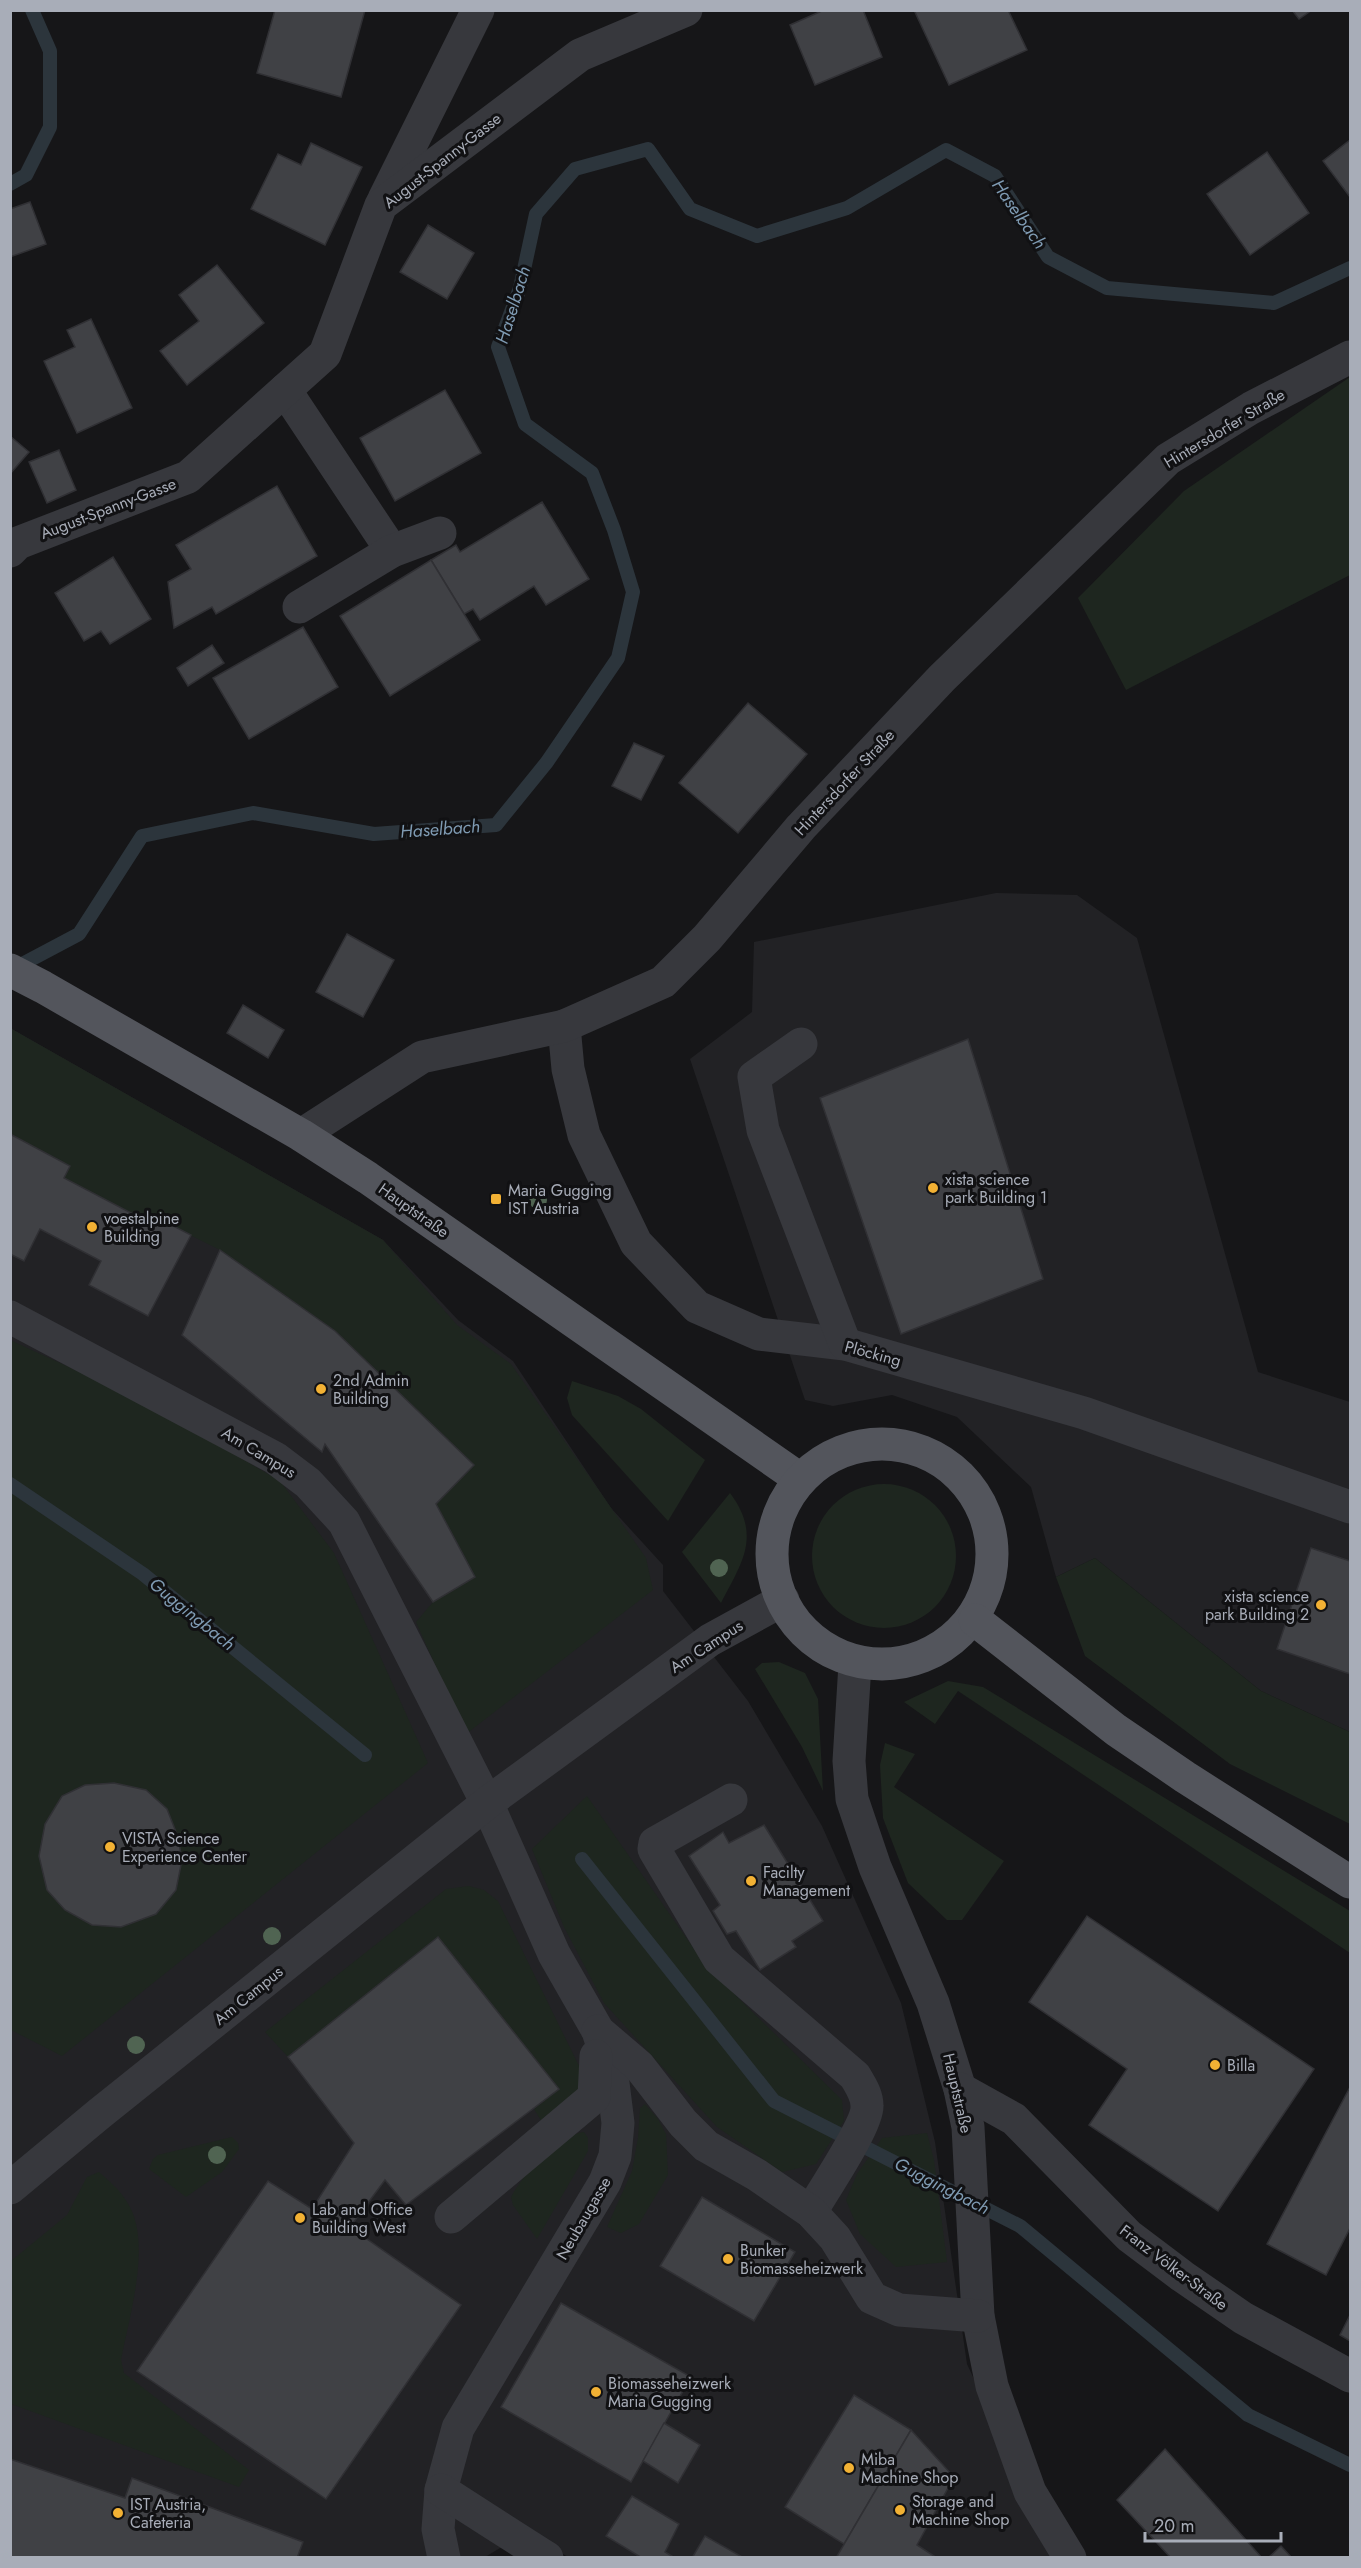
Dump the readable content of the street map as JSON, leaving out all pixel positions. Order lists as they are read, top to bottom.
{
  "streets": {
    "main road": ["Hauptstraße"],
    "street": [
      "August-Spanny-Gasse",
      "Hintersdorfer Straße",
      "Plöcking",
      "Am Campus",
      "Neubaugasse",
      "Franz Völker-Straße"
    ]
  },
  "crossings": [
    ["Hintersdorfer Straße", "Hauptstraße"],
    ["Hintersdorfer Straße", "Plöcking"],
    ["Hauptstraße", "Franz Völker-Straße"],
    ["Am Campus", "Neubaugasse"]
  ],
  "water": ["Haselbach", "Guggingbach"],
  "places": {
    "other": [
      "xista science park Building 1",
      "voestalpine Building",
      "2nd Admin Building",
      "xista science park Building 2",
      "VISTA Science Experience Center",
      "Facilty Management",
      "Billa",
      "Lab and Office Building West",
      "Bunker Biomasseheizwerk",
      "Biomasseheizwerk Maria Gugging",
      "Miba Machine Shop",
      "Storage and Machine Shop",
      "IST Austria, Cafeteria"
    ],
    "transit": ["Maria Gugging IST Austria"]
  },
  "scale_bar": "20 m"
}
